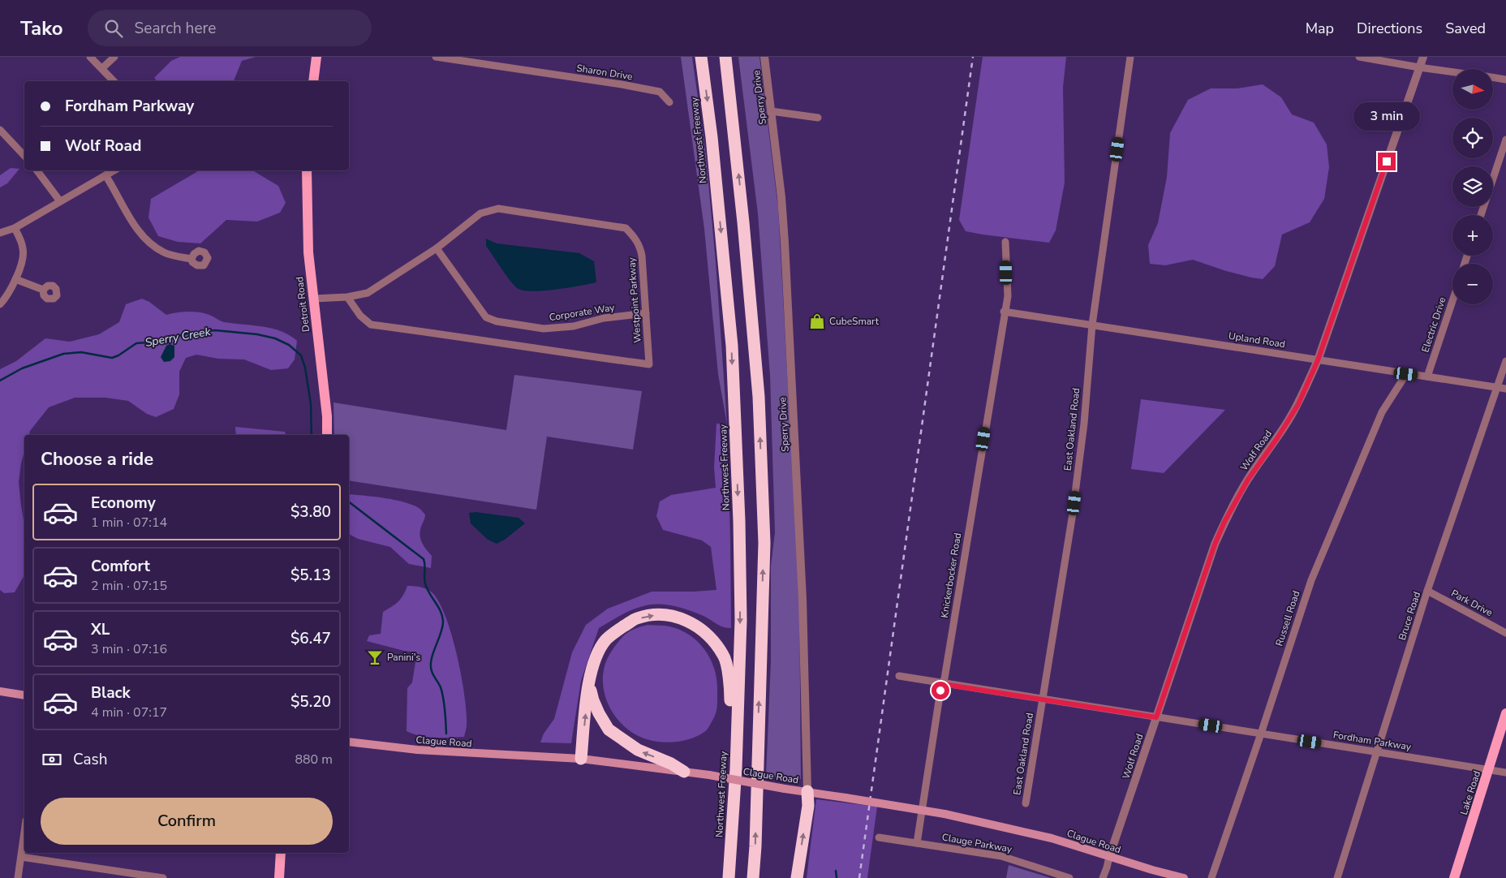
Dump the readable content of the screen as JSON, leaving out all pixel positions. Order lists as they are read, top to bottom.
{
  "streets": {
    "highway": ["Northwest Freeway"],
    "main road": ["Detroit Road", "Clague Road", "Lake Road"],
    "street": [
      "Sharon Drive",
      "Sperry Drive",
      "Westpoint Parkway",
      "Corporate Way",
      "Electric Drive",
      "Upland Road",
      "East Oakland Road",
      "Wolf Road",
      "Knickerbocker Road",
      "Park Drive",
      "Bruce Road",
      "Russell Road",
      "Fordham Parkway",
      "Clauge Parkway"
    ]
  },
  "crossings": [
    ["Sperry Drive", "Clague Road"],
    ["Westpoint Parkway", "Detroit Road"],
    ["Westpoint Parkway", "Corporate Way"],
    ["Electric Drive", "Upland Road"],
    ["Upland Road", "East Oakland Road"],
    ["Upland Road", "Wolf Road"],
    ["Upland Road", "Knickerbocker Road"],
    ["Upland Road", "Bruce Road"],
    ["Upland Road", "Russell Road"],
    ["East Oakland Road", "Fordham Parkway"],
    ["Wolf Road", "Fordham Parkway"],
    ["Wolf Road", "Clague Road"],
    ["Knickerbocker Road", "Fordham Parkway"],
    ["Knickerbocker Road", "Clauge Parkway"],
    ["Park Drive", "Bruce Road"],
    ["Bruce Road", "Fordham Parkway"],
    ["Russell Road", "Fordham Parkway"],
    ["Fordham Parkway", "Lake Road"]
  ],
  "water": ["Sperry Creek"],
  "places": {
    "shop": ["CubeSmart"],
    "bar": ["Panini's"]
  },
  "north": "right",
  "page": {
    "header": "Tako",
    "search": "Search here",
    "nav": ["Map", "Directions", "Saved"],
    "map_buttons": ["+", "−"],
    "banner": ["Fordham Parkway", "Wolf Road"],
    "bubble": "3 min",
    "heading": "Choose a ride",
    "list": [
      {
        "name": "Economy",
        "note": "1 min · 07:14",
        "value": "$3.80"
      },
      {
        "name": "Comfort",
        "note": "2 min · 07:15",
        "value": "$5.13"
      },
      {
        "name": "XL",
        "note": "3 min · 07:16",
        "value": "$6.47"
      },
      {
        "name": "Black",
        "note": "4 min · 07:17",
        "value": "$5.20"
      }
    ],
    "pay": ["Cash", "880 m"],
    "buttons": "Confirm"
  }
}
